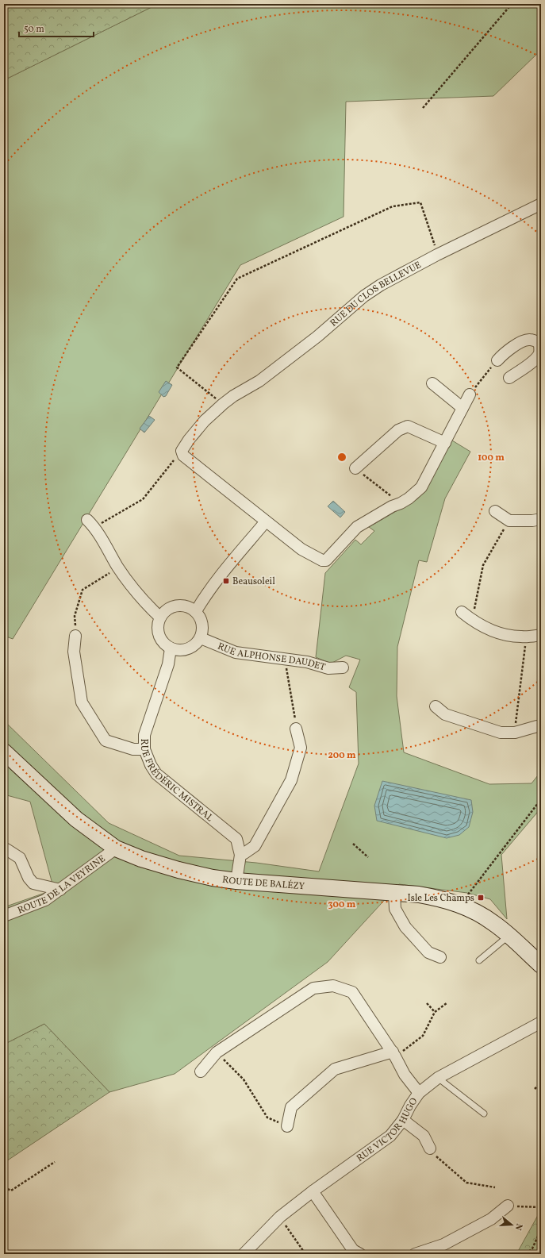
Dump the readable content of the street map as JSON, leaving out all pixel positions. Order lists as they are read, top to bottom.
{
  "streets": {
    "main road": ["ROUTE DE BALÉZY"],
    "street": [
      "RUE DU CLOS BELLEVUE",
      "RUE ALPHONSE DAUDET",
      "RUE FRÉDÉRIC MISTRAL",
      "ROUTE DE LA VEYRINE",
      "RUE VICTOR HUGO"
    ]
  },
  "crossings": [
    ["RUE ALPHONSE DAUDET", "RUE FRÉDÉRIC MISTRAL"],
    ["RUE FRÉDÉRIC MISTRAL", "ROUTE DE BALÉZY"],
    ["ROUTE DE BALÉZY", "ROUTE DE LA VEYRINE"]
  ],
  "places": {
    "transit": ["Beausoleil", "Isle Les Champs"]
  },
  "scale_bar": "50 m",
  "north": "right",
  "rings": ["100 m", "200 m", "300 m"]
}
